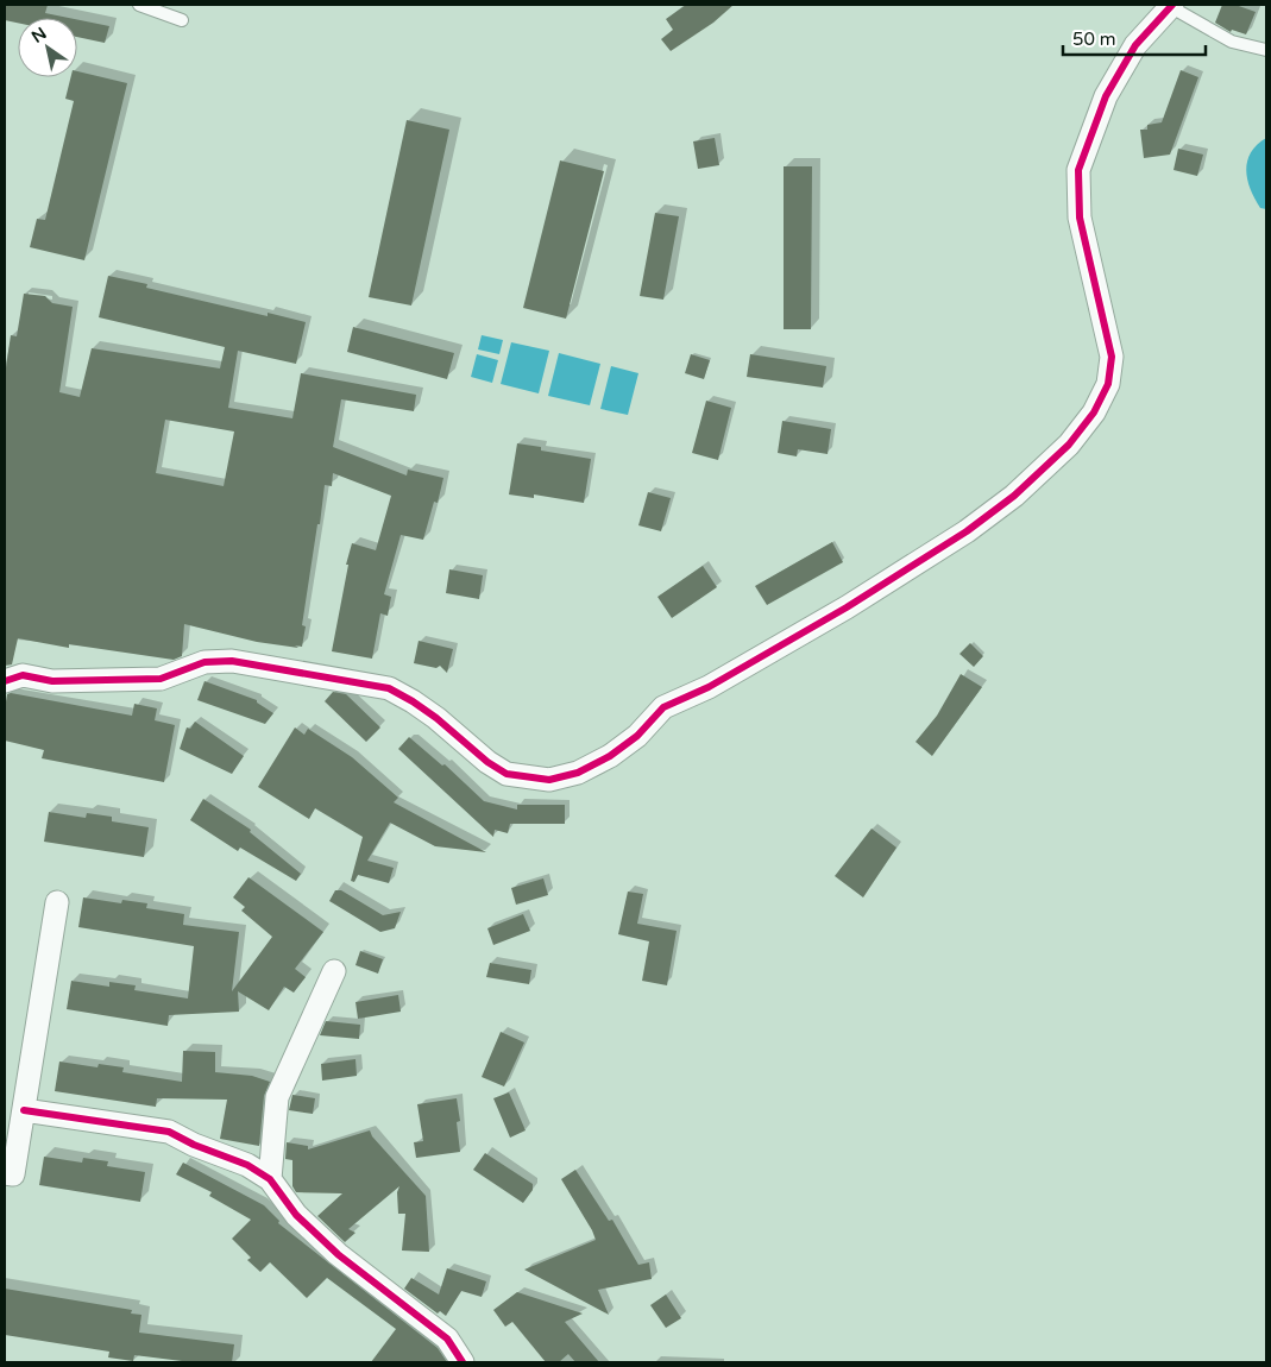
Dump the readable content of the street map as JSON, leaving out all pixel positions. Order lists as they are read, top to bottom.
{
  "scale_bar": "50 m",
  "north": "top left"
}
